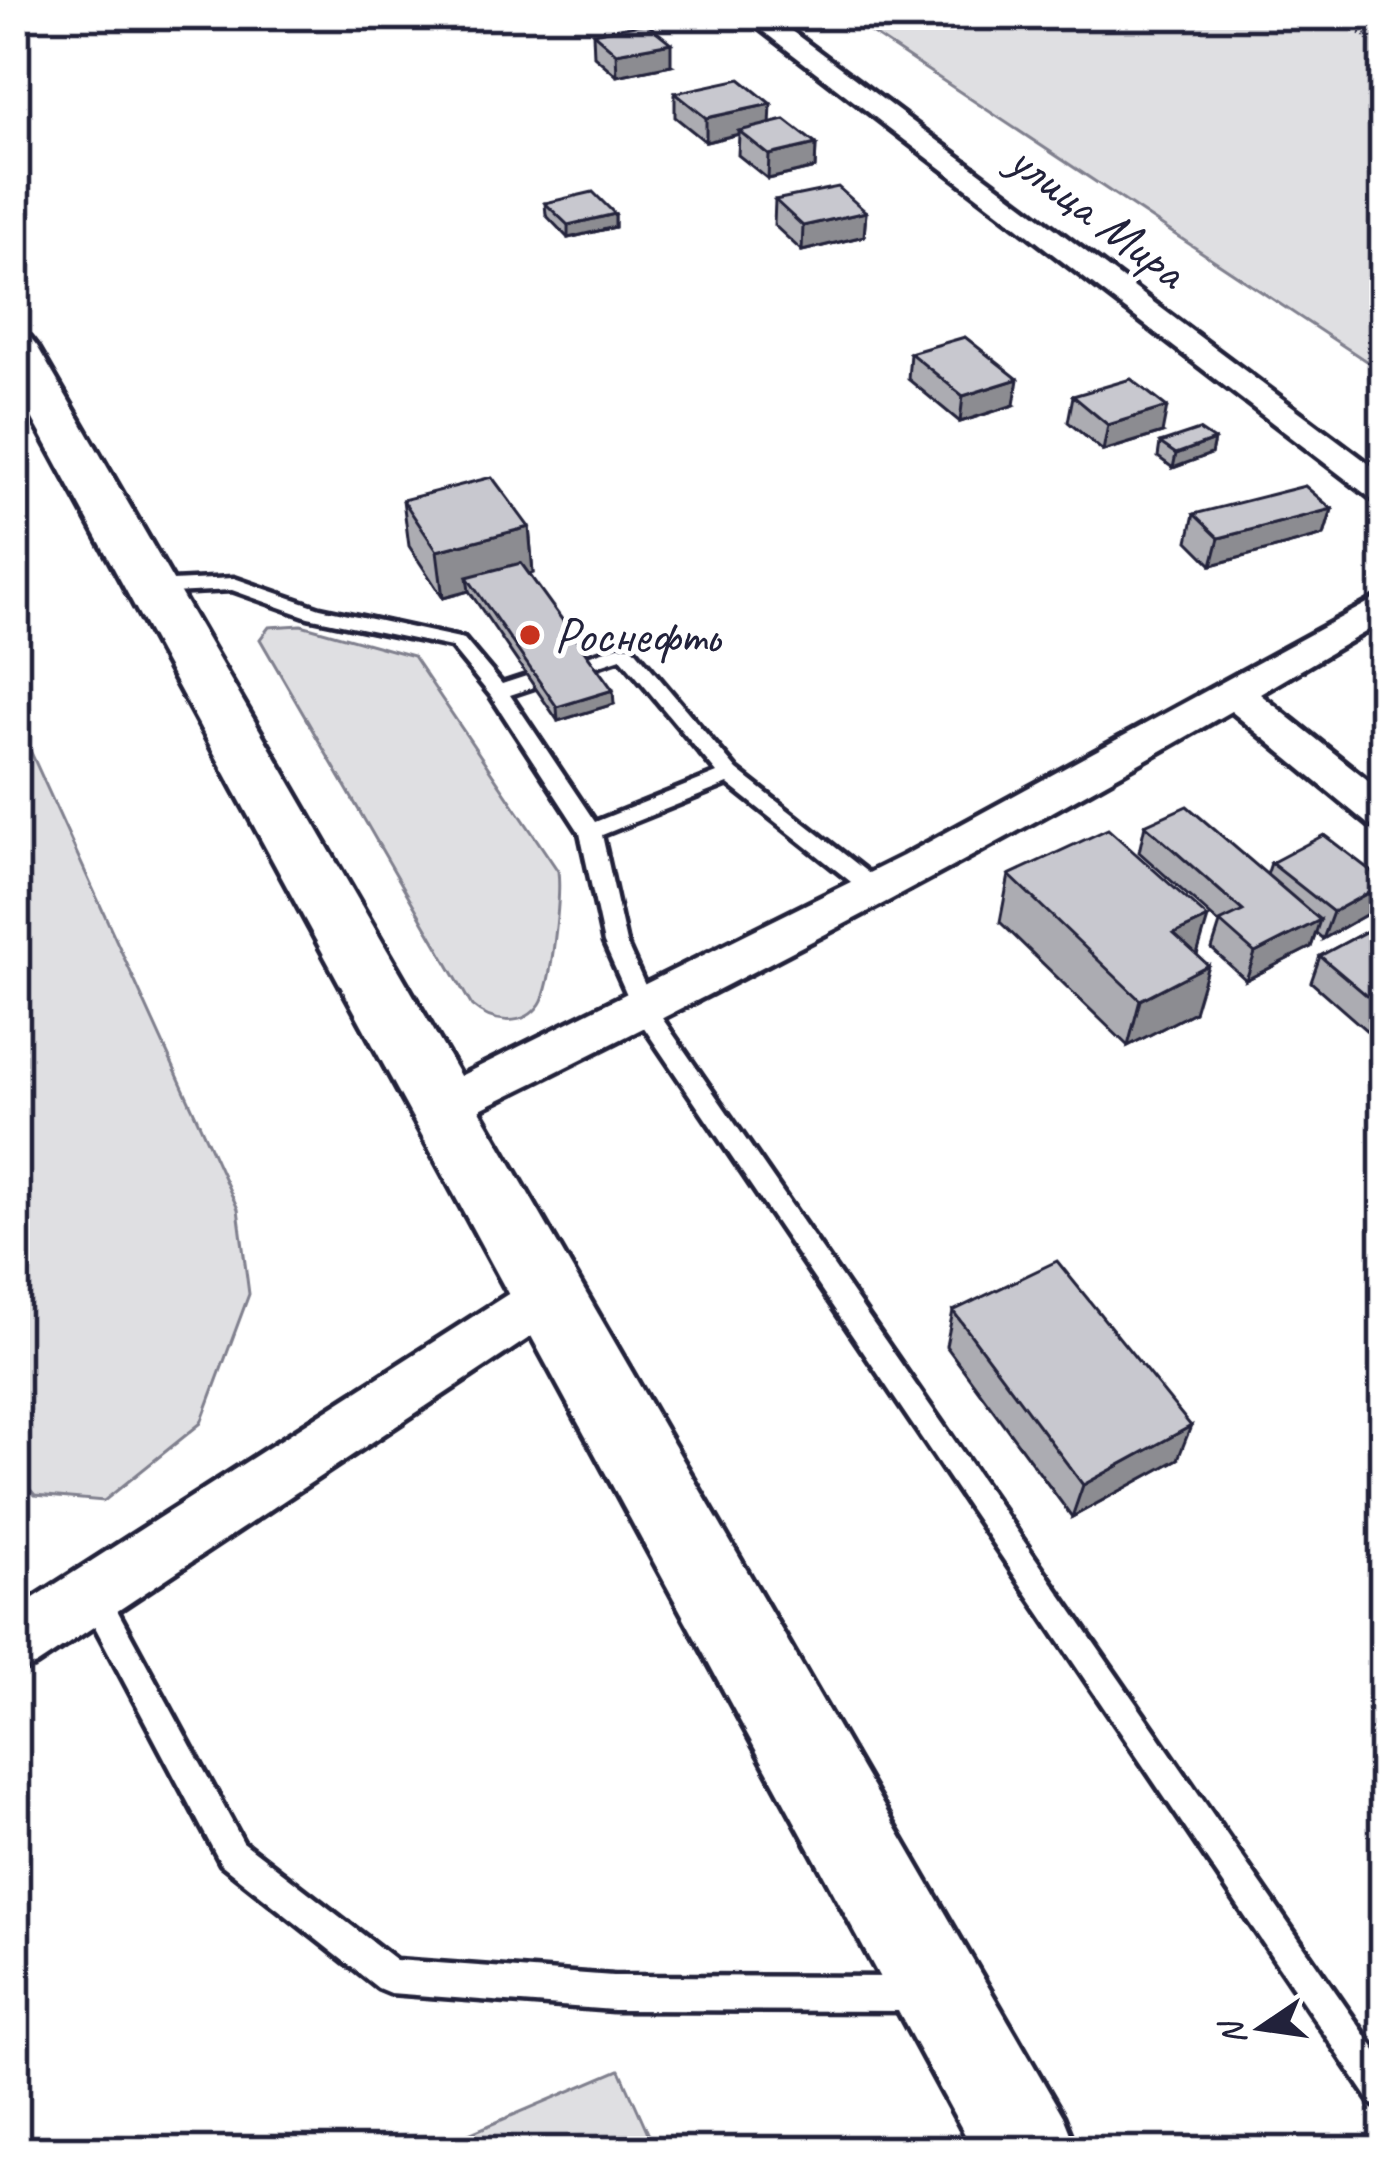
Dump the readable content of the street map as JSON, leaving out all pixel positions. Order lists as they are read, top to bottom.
{
  "streets": {
    "street": ["улица Мира"]
  },
  "places": ["Роснефть"],
  "north": "left"
}
